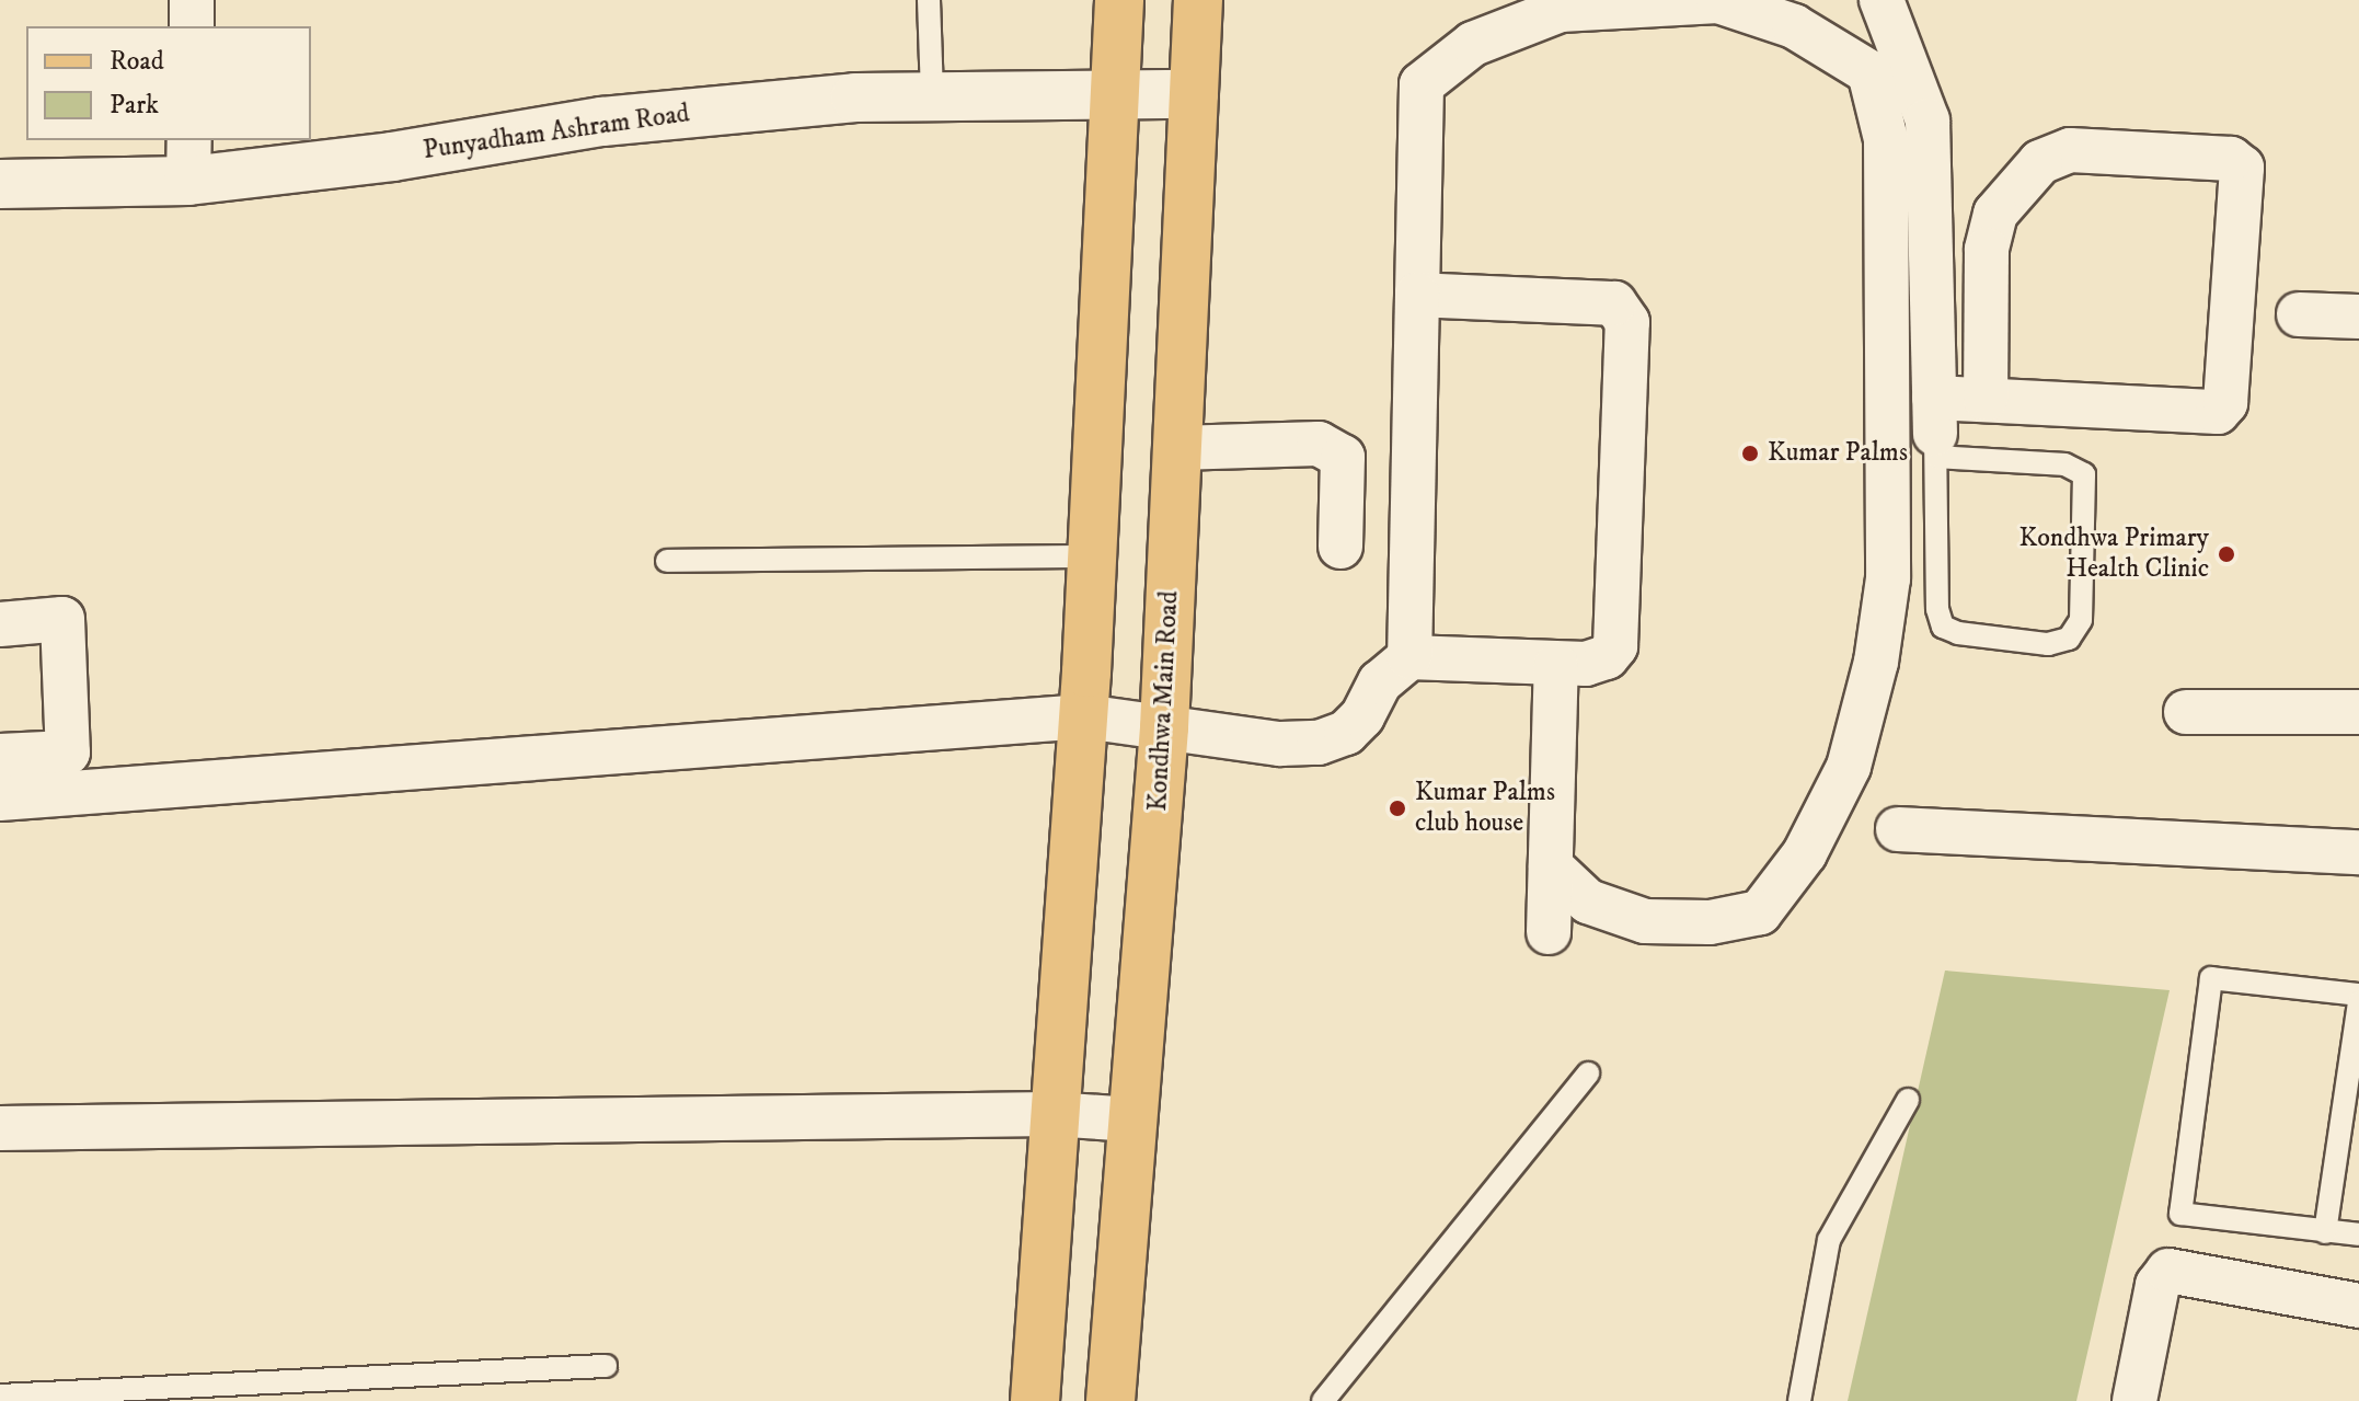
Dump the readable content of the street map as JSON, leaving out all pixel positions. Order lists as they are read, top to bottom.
{
  "streets": {
    "main road": ["Kondhwa Main Road"],
    "street": ["Punyadham Ashram Road"]
  },
  "crossings": [
    ["Punyadham Ashram Road", "Kondhwa Main Road"]
  ],
  "places": ["Kumar Palms", "Kondhwa Primary Health Clinic", "Kumar Palms club house"],
  "legend": ["Road", "Park"]
}
